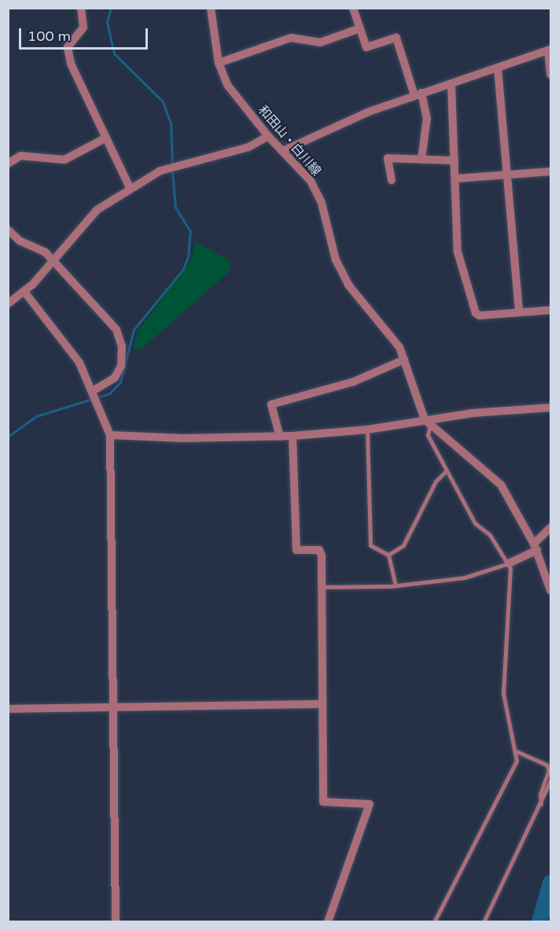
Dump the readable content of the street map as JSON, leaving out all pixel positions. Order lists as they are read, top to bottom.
{
  "streets": {
    "street": ["和田山・白川線"]
  },
  "scale_bar": "100 m"
}
